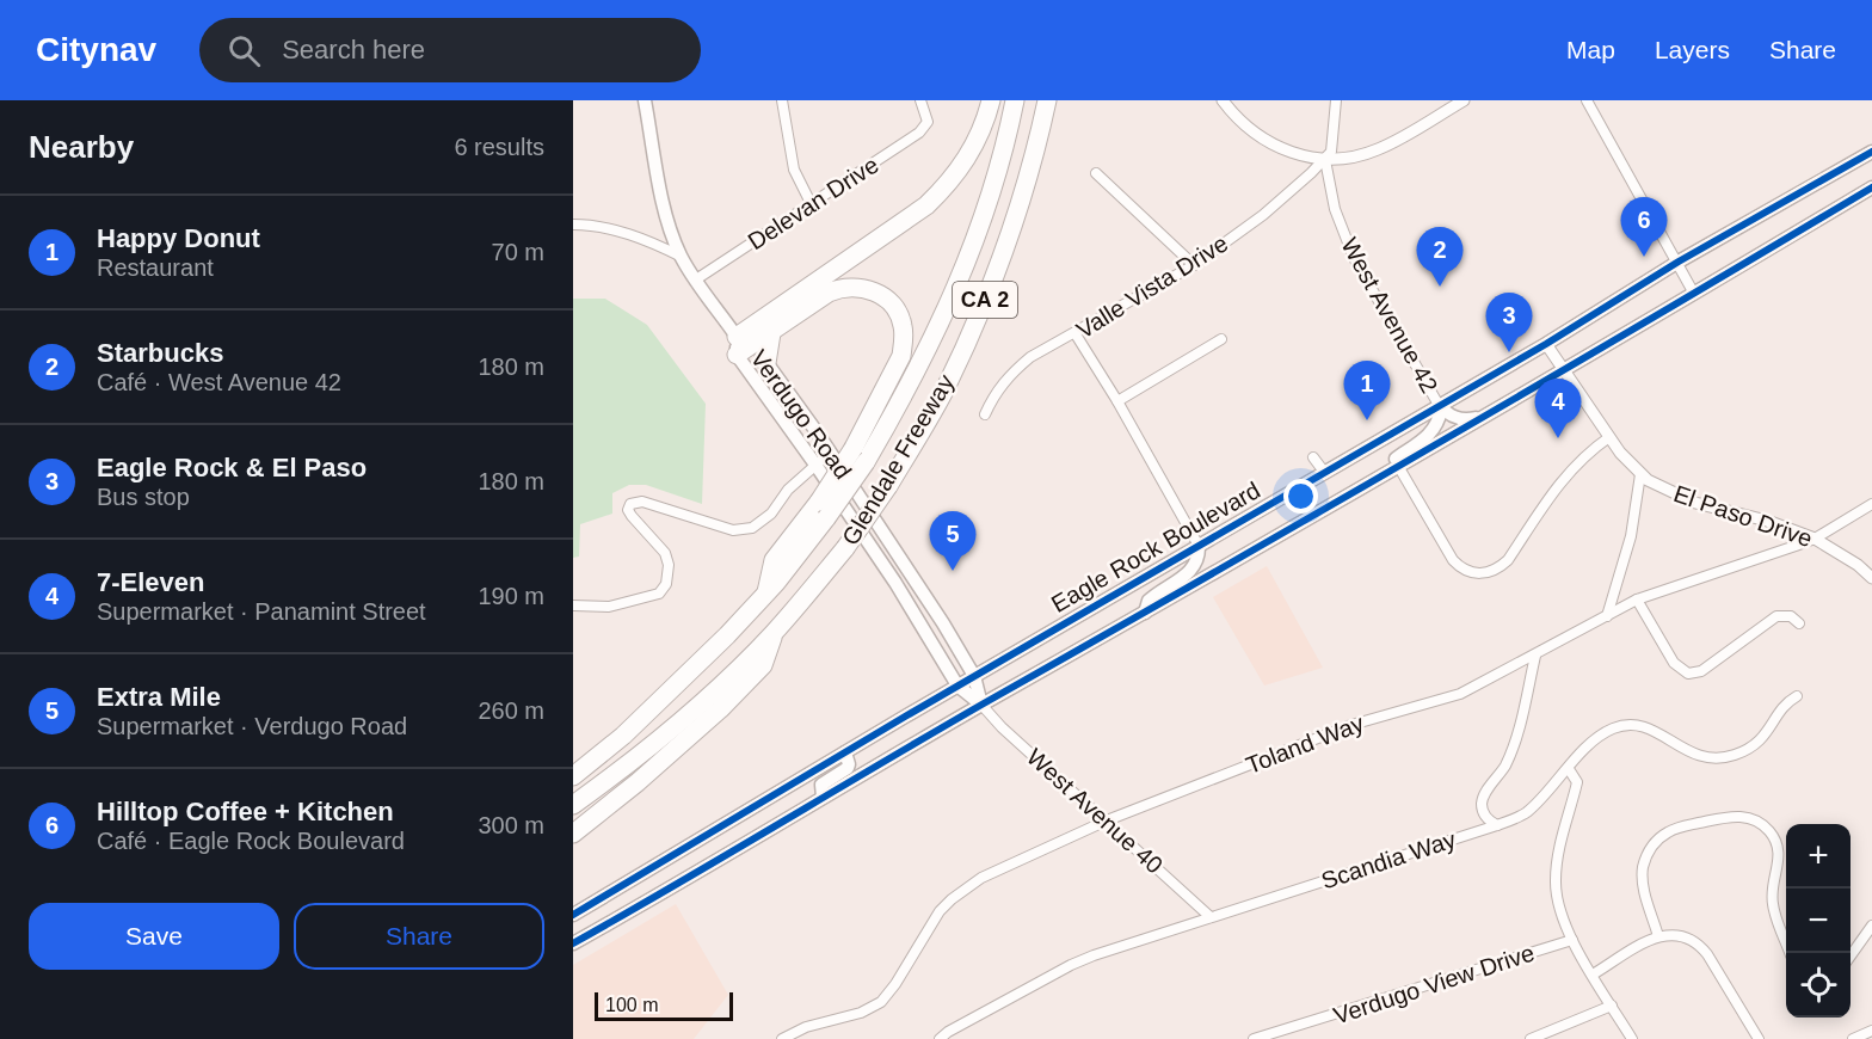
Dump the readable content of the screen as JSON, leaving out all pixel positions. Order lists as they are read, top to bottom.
{
  "streets": {
    "highway": ["CA 2", "Glendale Freeway"],
    "main road": ["Verdugo Road", "Eagle Rock Boulevard"],
    "street": [
      "Delevan Drive",
      "Valle Vista Drive",
      "West Avenue 42",
      "El Paso Drive",
      "Toland Way",
      "West Avenue 40",
      "Scandia Way",
      "Verdugo View Drive"
    ]
  },
  "crossings": [
    ["Delevan Drive", "Verdugo Road"],
    ["Valle Vista Drive", "West Avenue 42"],
    ["West Avenue 42", "Eagle Rock Boulevard"],
    ["Verdugo Road", "Eagle Rock Boulevard"],
    ["Verdugo Road", "West Avenue 40"],
    ["El Paso Drive", "Eagle Rock Boulevard"],
    ["El Paso Drive", "Toland Way"],
    ["Toland Way", "West Avenue 40"],
    ["West Avenue 40", "Scandia Way"]
  ],
  "scale_bar": "100 m",
  "page": {
    "header": "Citynav",
    "search": "Search here",
    "nav": ["Map", "Layers", "Share"],
    "heading": ["Nearby", "6 results"],
    "list": [
      {
        "mark": "1",
        "name": "Happy Donut",
        "note": "Restaurant",
        "value": "70 m"
      },
      {
        "mark": "2",
        "name": "Starbucks",
        "note": "Café · West Avenue 42",
        "value": "180 m"
      },
      {
        "mark": "3",
        "name": "Eagle Rock & El Paso",
        "note": "Bus stop",
        "value": "180 m"
      },
      {
        "mark": "4",
        "name": "7-Eleven",
        "note": "Supermarket · Panamint Street",
        "value": "190 m"
      },
      {
        "mark": "5",
        "name": "Extra Mile",
        "note": "Supermarket · Verdugo Road",
        "value": "260 m"
      },
      {
        "mark": "6",
        "name": "Hilltop Coffee + Kitchen",
        "note": "Café · Eagle Rock Boulevard",
        "value": "300 m"
      }
    ],
    "pins": [
      "6",
      "2",
      "3",
      "1",
      "4",
      "5"
    ],
    "map_buttons": ["+", "−"],
    "buttons": ["Save", "Share"],
    "scale": "100 m"
  }
}
